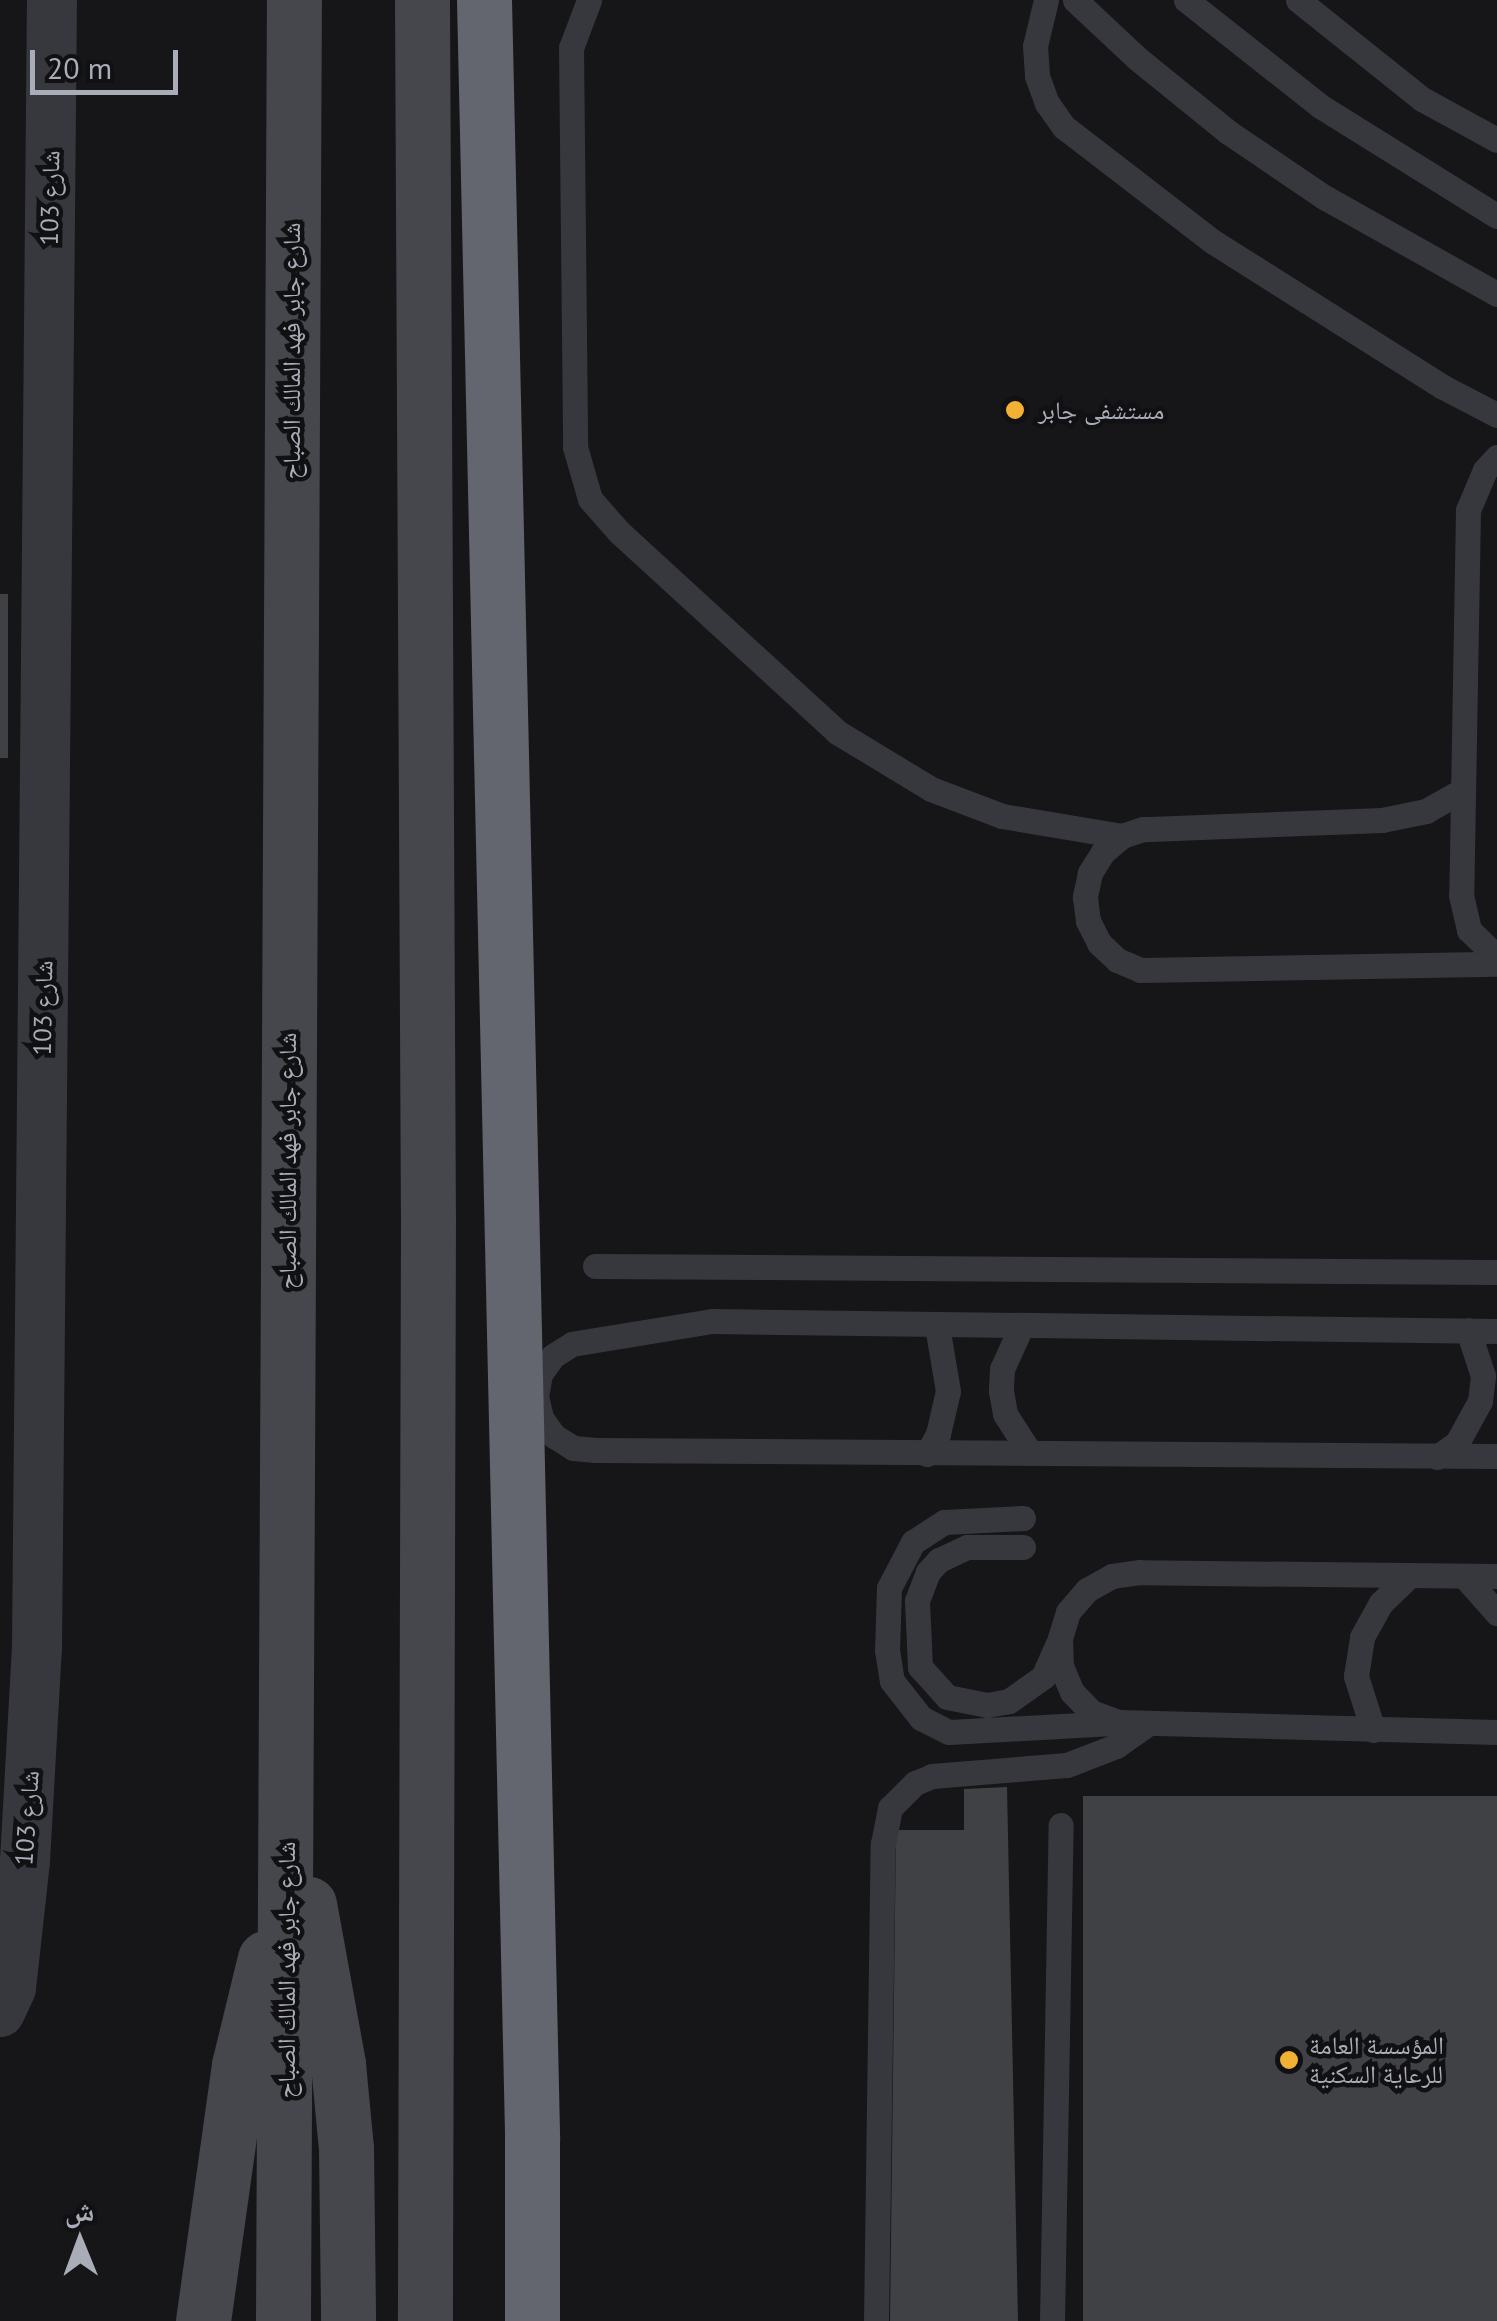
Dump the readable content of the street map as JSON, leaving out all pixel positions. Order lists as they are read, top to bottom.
{
  "streets": {
    "street": ["شارع 103", "شارع جابر فهد المالك الصباح"]
  },
  "places": ["مستشفى جابر", "المؤسسة العامة للرعاية السكنية"],
  "scale_bar": "20 m",
  "north": "top"
}
